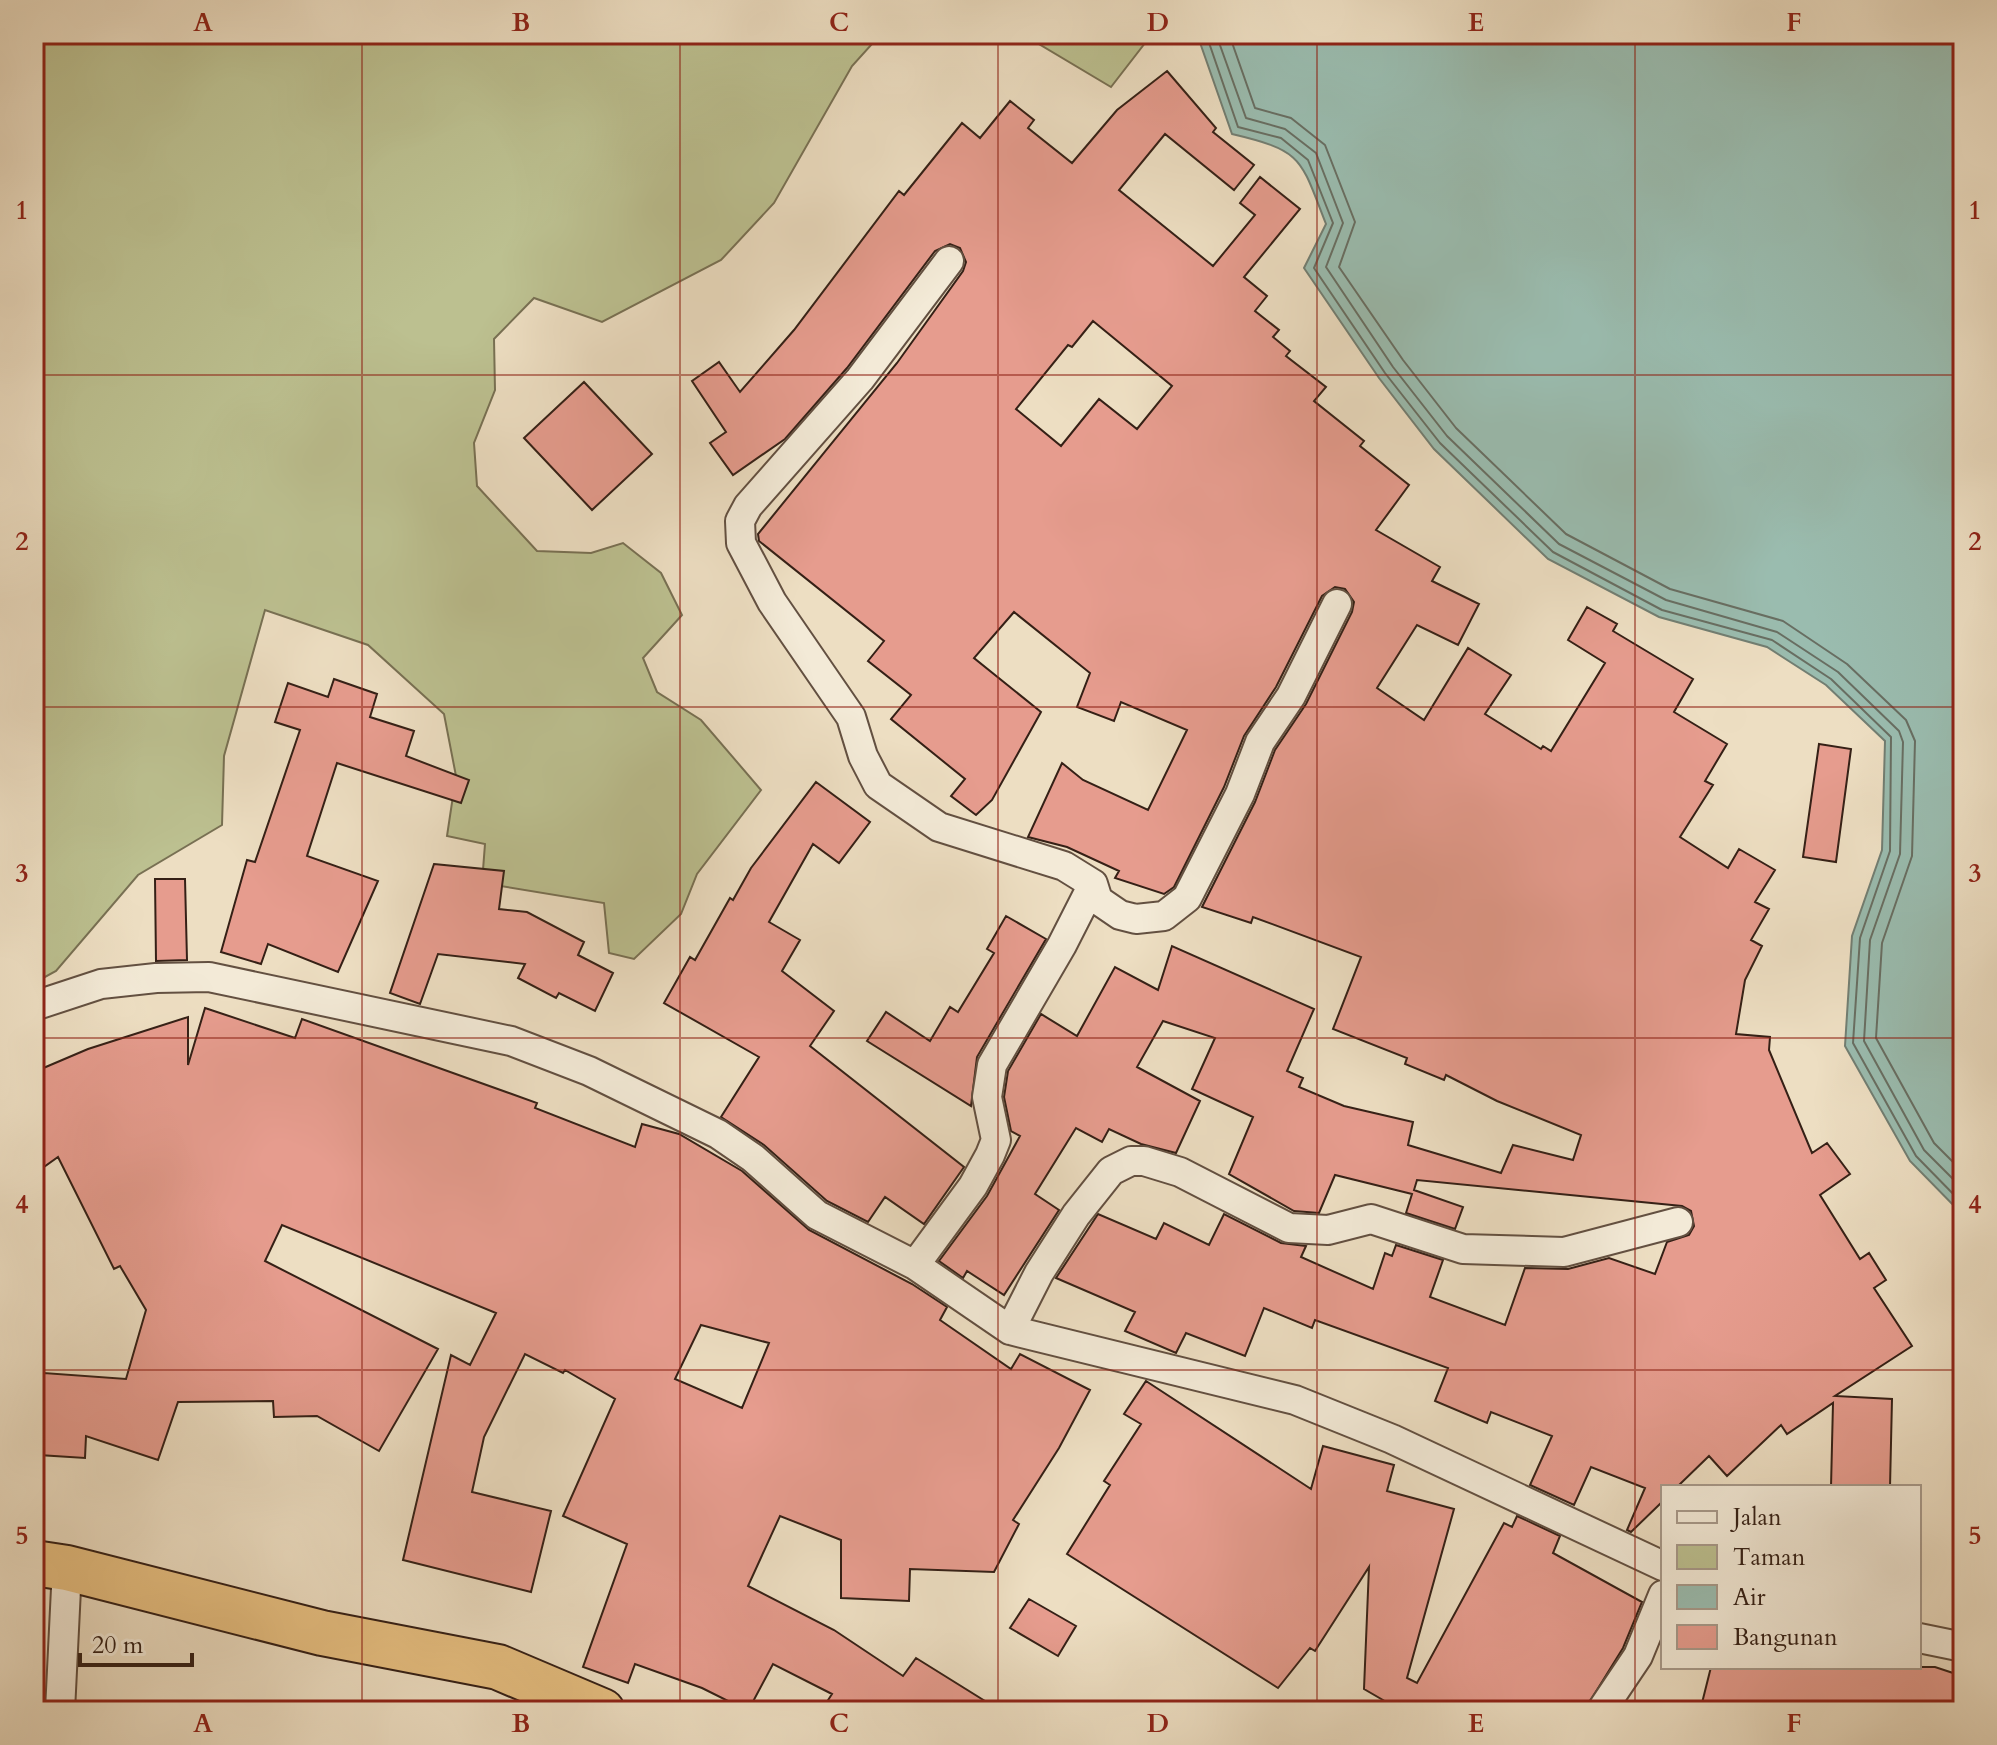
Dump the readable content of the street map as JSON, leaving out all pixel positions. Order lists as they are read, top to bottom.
{
  "legend": [
    "Jalan",
    "Taman",
    "Air",
    "Bangunan"
  ],
  "scale_bar": "20 m",
  "grid": {
    "columns": [
      "A",
      "B",
      "C",
      "D",
      "E",
      "F"
    ],
    "rows": [
      "1",
      "2",
      "3",
      "4",
      "5"
    ]
  }
}
